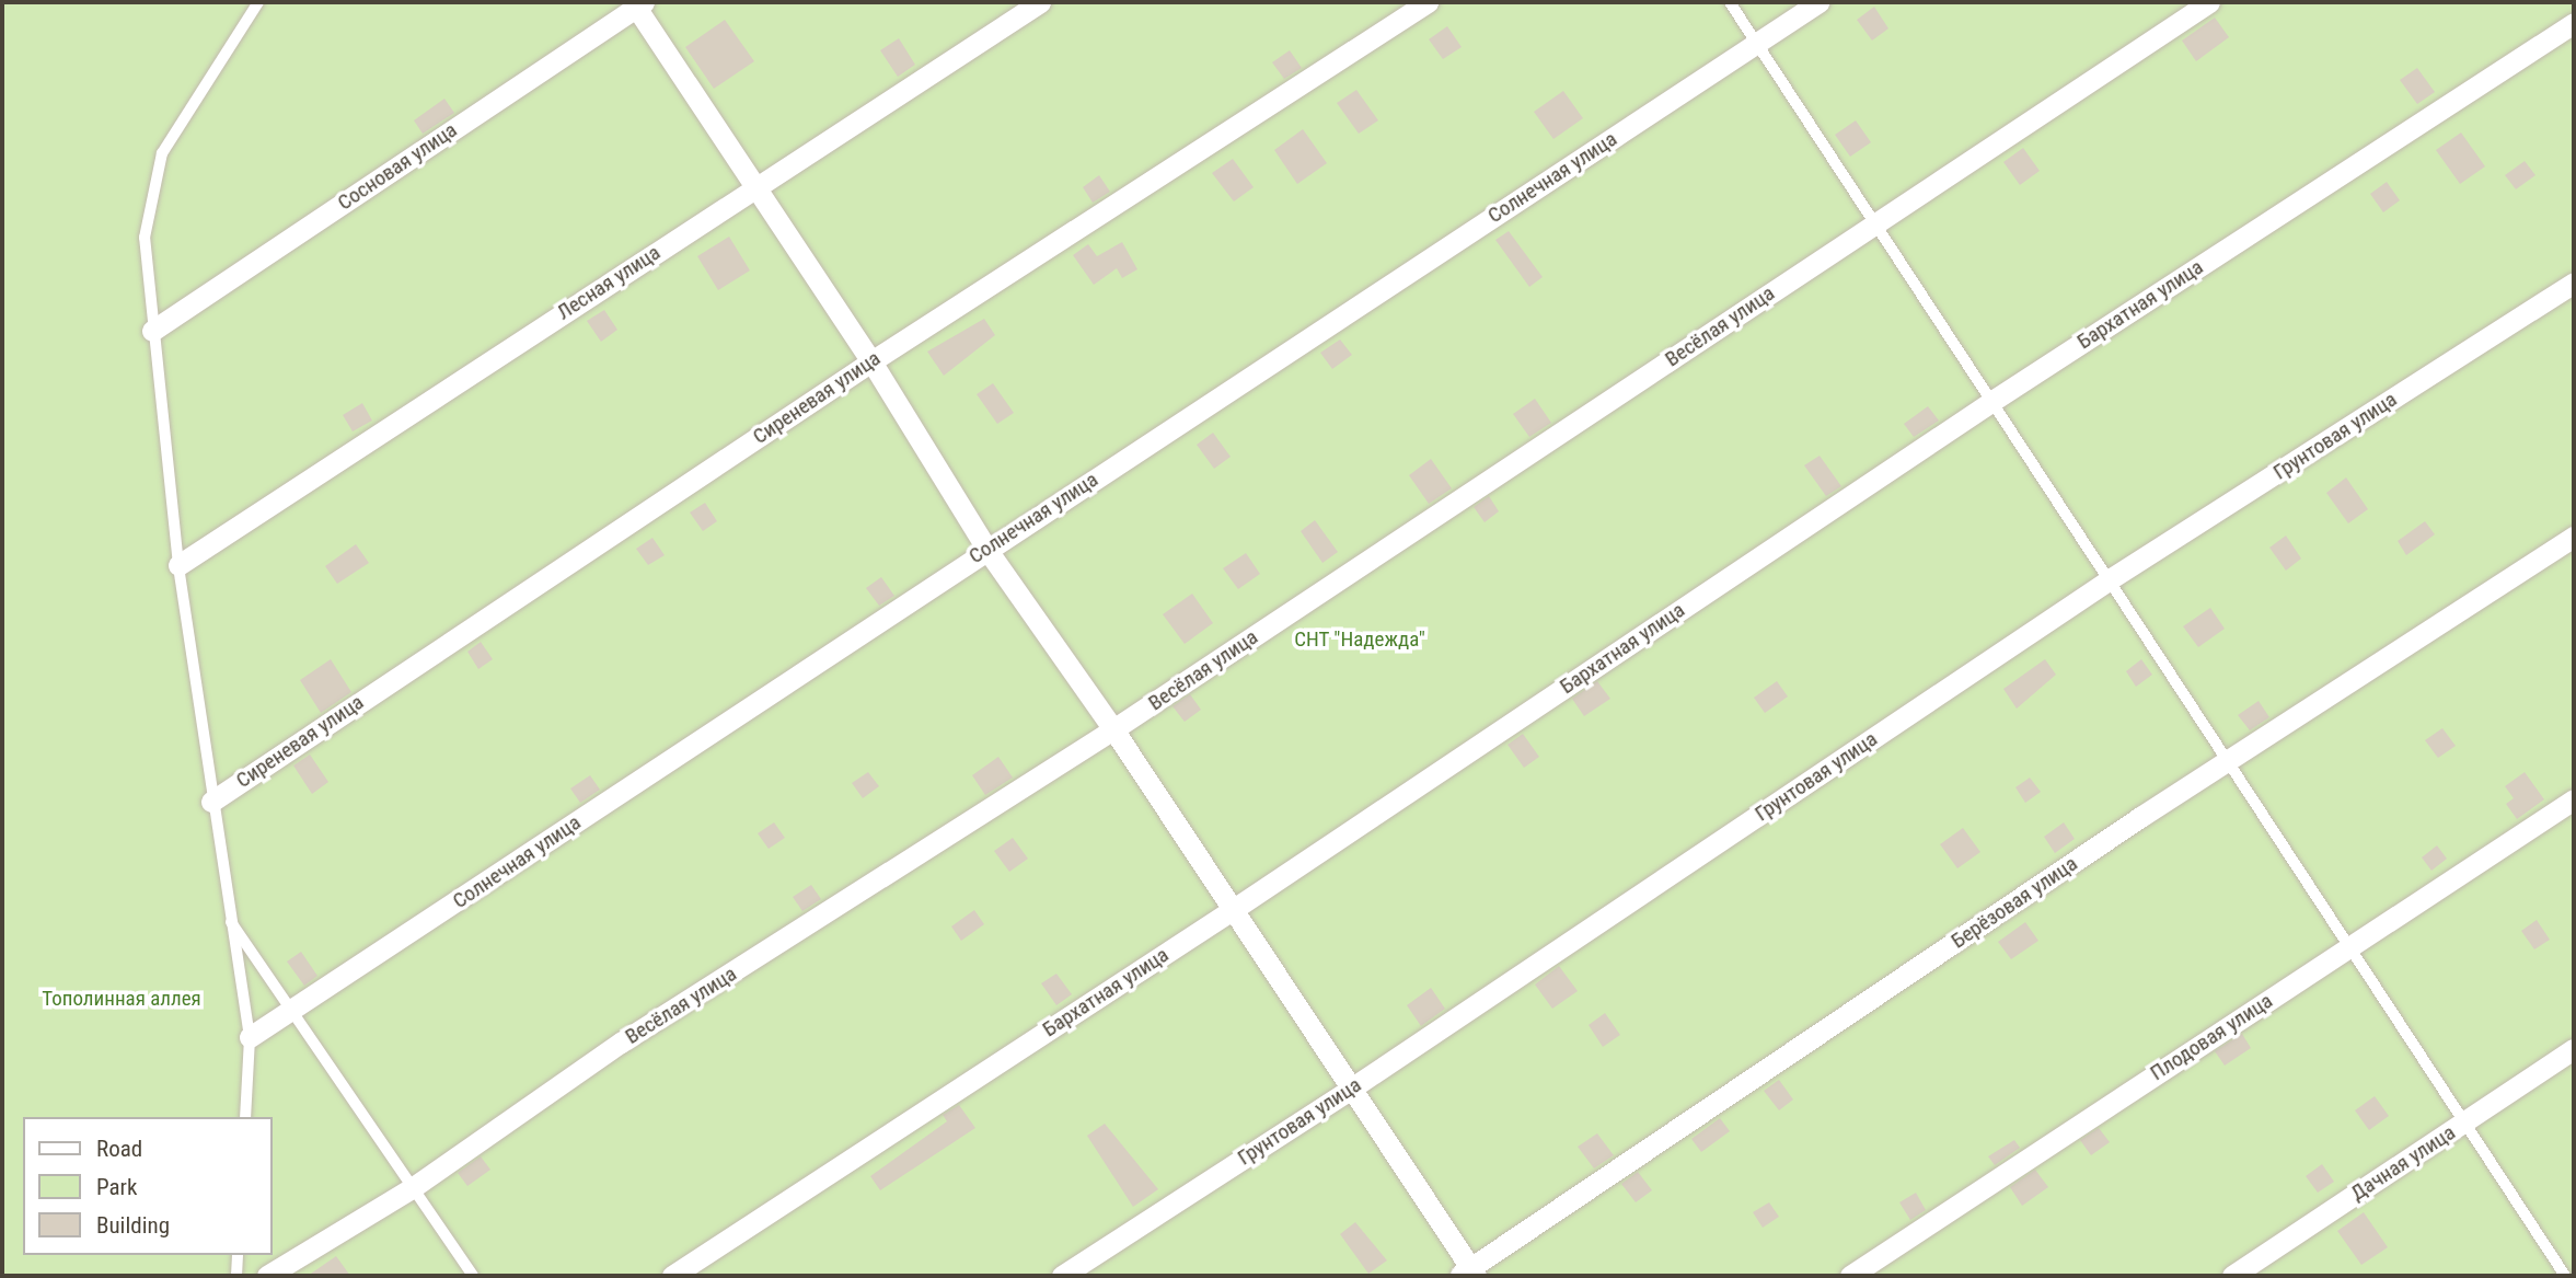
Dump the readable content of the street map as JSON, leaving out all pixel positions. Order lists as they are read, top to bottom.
{
  "streets": {
    "street": [
      "Сосновая улица",
      "Солнечная улица",
      "Лесная улица",
      "Бархатная улица",
      "Весёлая улица",
      "Сиреневая улица",
      "Грунтовая улица",
      "Берёзовая улица",
      "Плодовая улица",
      "Дачная улица"
    ]
  },
  "parks": ["СНТ \"Надежда\"", "Тополинная аллея"],
  "legend": ["Road", "Park", "Building"]
}
